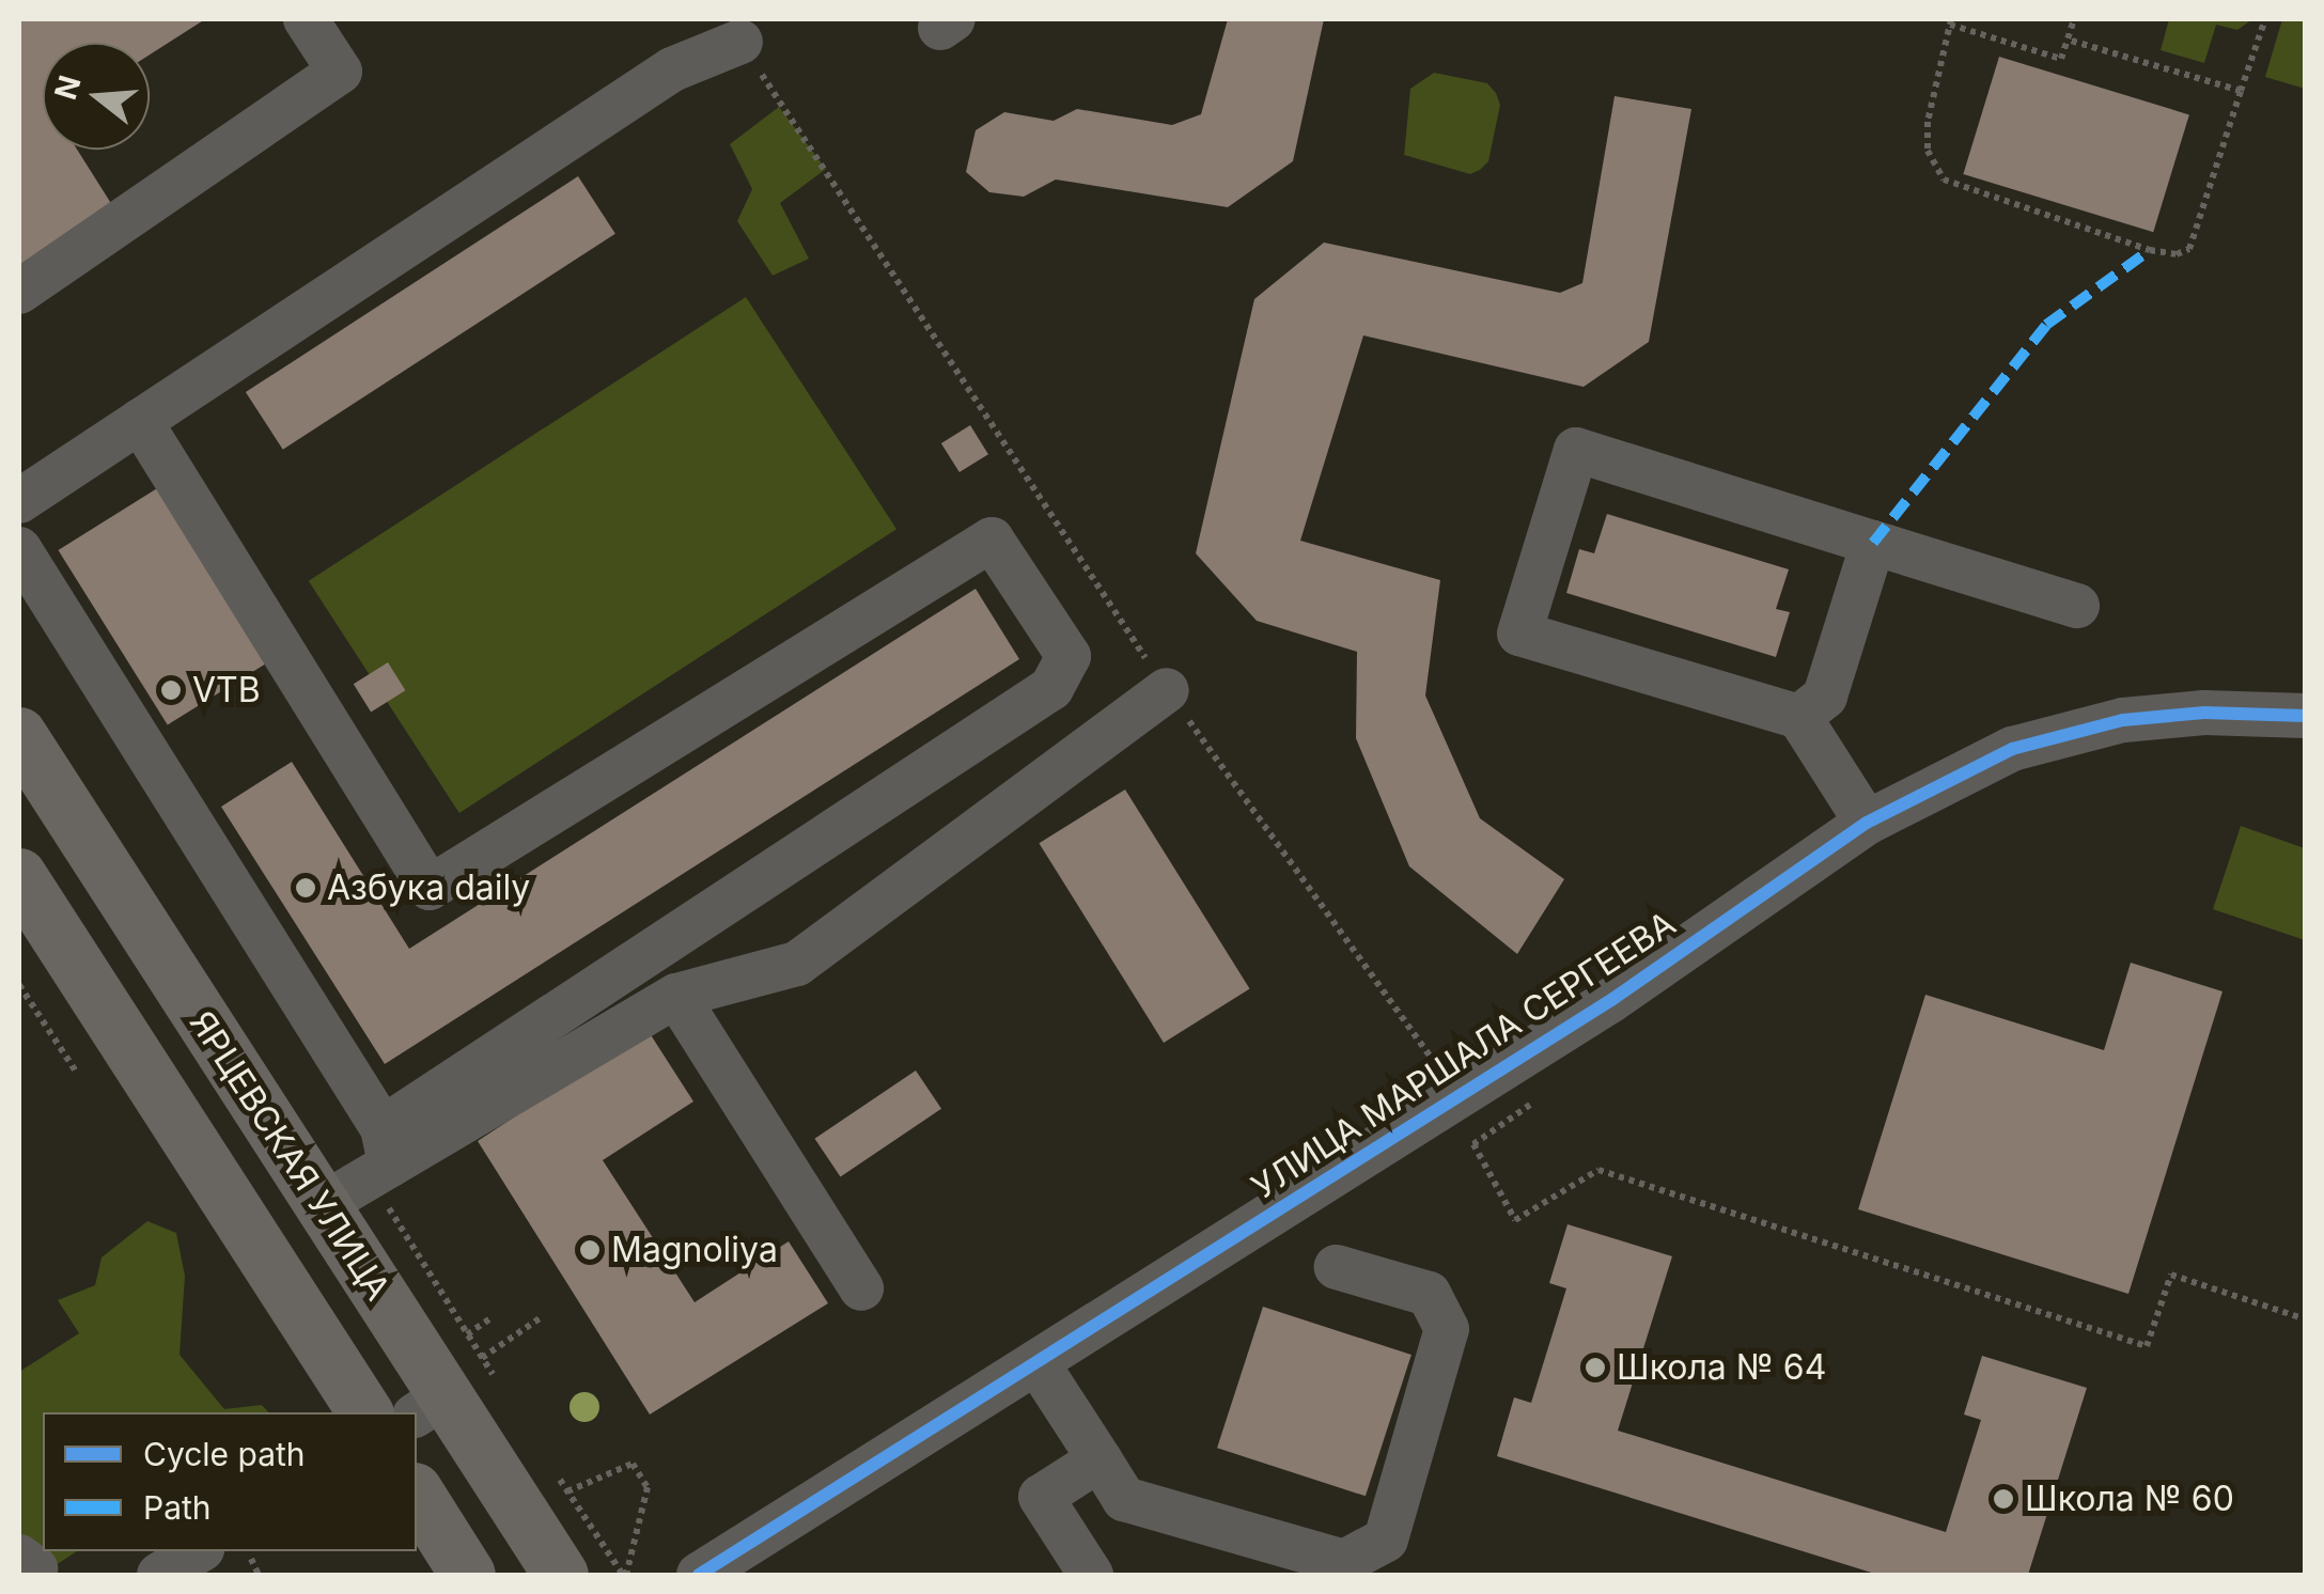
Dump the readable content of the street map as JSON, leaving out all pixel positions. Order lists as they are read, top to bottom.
{
  "streets": {
    "main road": ["ЯРЦЕВСКАЯ УЛИЦА"],
    "street": ["УЛИЦА МАРШАЛА СЕРГЕЕВА"]
  },
  "places": [
    "VTB",
    "Азбука daily",
    "Magnoliya",
    "Школа № 64",
    "Школа № 60"
  ],
  "legend": ["Cycle path", "Path"],
  "north": "left"
}
